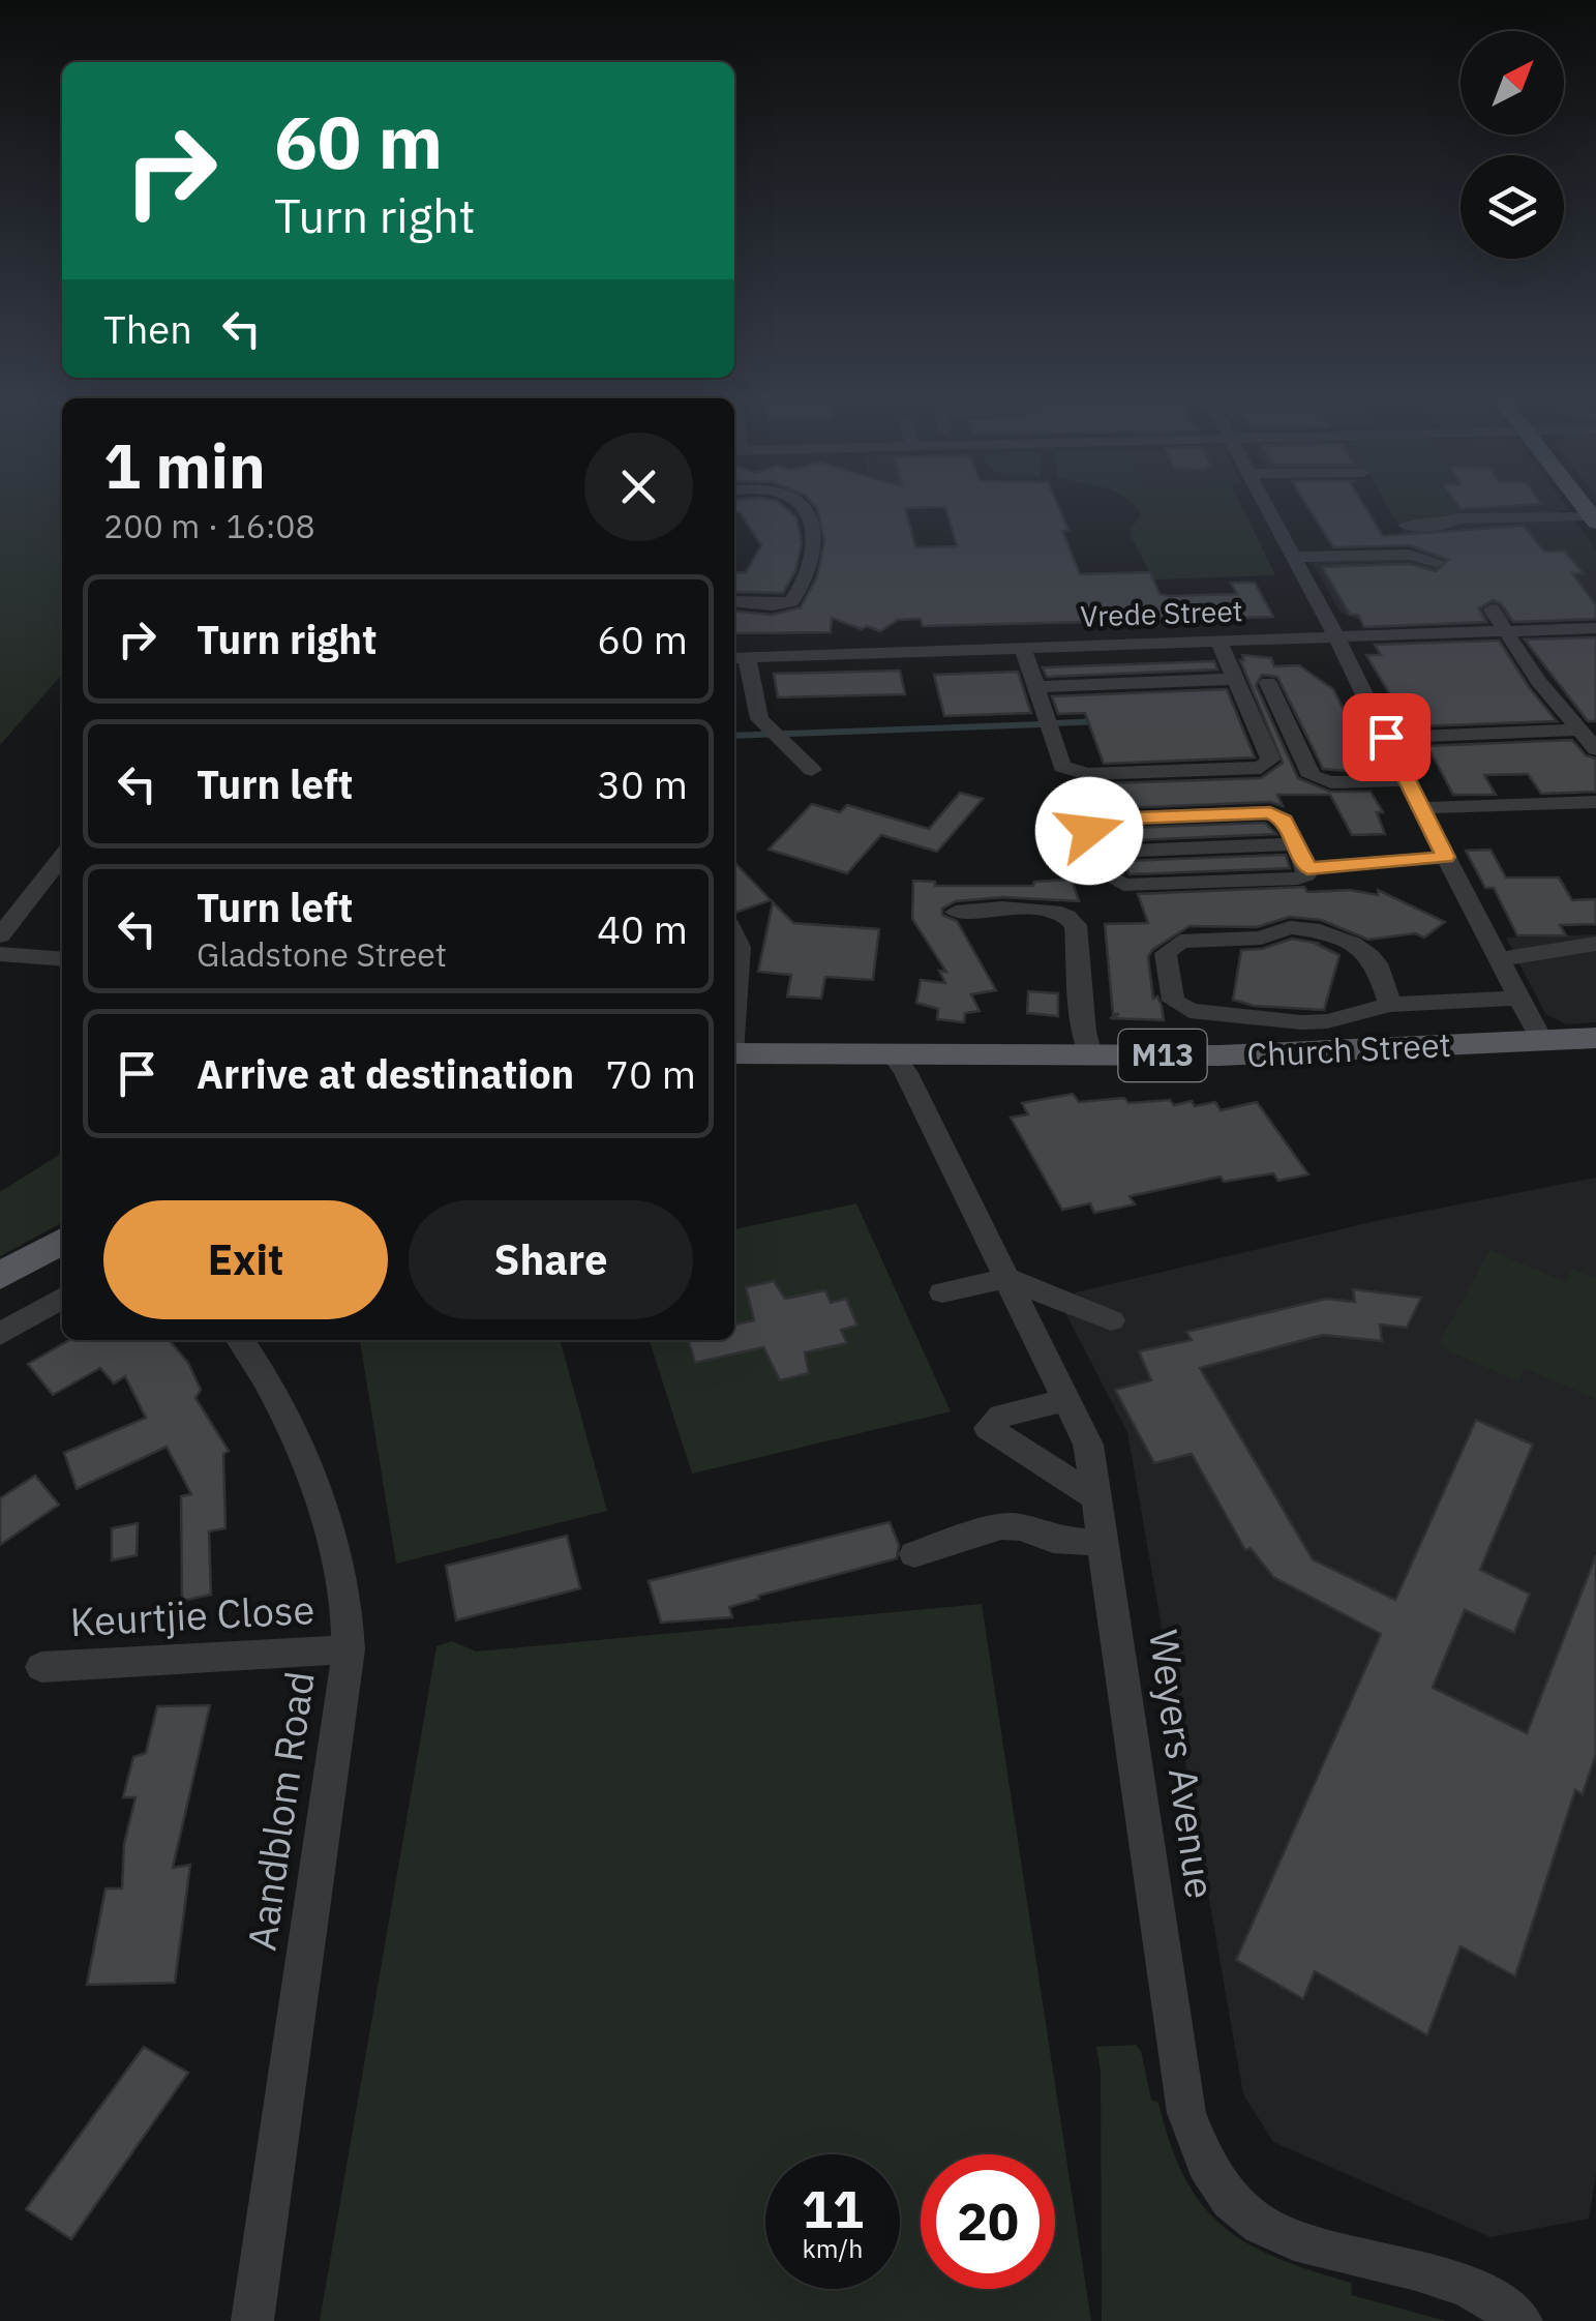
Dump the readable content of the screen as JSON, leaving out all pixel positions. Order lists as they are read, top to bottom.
{
  "streets": {
    "main road": ["Church Street", "M13"],
    "street": [
      "Vrede Street",
      "Keurtjie Close",
      "Weyers Avenue",
      "Aandblom Road"
    ]
  },
  "crossings": [
    ["Church Street", "Weyers Avenue"],
    ["Keurtjie Close", "Aandblom Road"]
  ],
  "north": "top right",
  "page": {
    "turn": ["60 m", "Turn right"],
    "then": "Then",
    "heading": ["1 min", "200 m · 16:08"],
    "list": [
      {
        "name": "Turn right",
        "value": "60 m"
      },
      {
        "name": "Turn left",
        "value": "30 m"
      },
      {
        "name": "Turn left",
        "note": "Gladstone Street",
        "value": "40 m"
      },
      {
        "name": "Arrive at destination",
        "value": "70 m"
      }
    ],
    "buttons": ["Exit", "Share"],
    "speed": "11 km/h",
    "limit": "20"
  }
}
